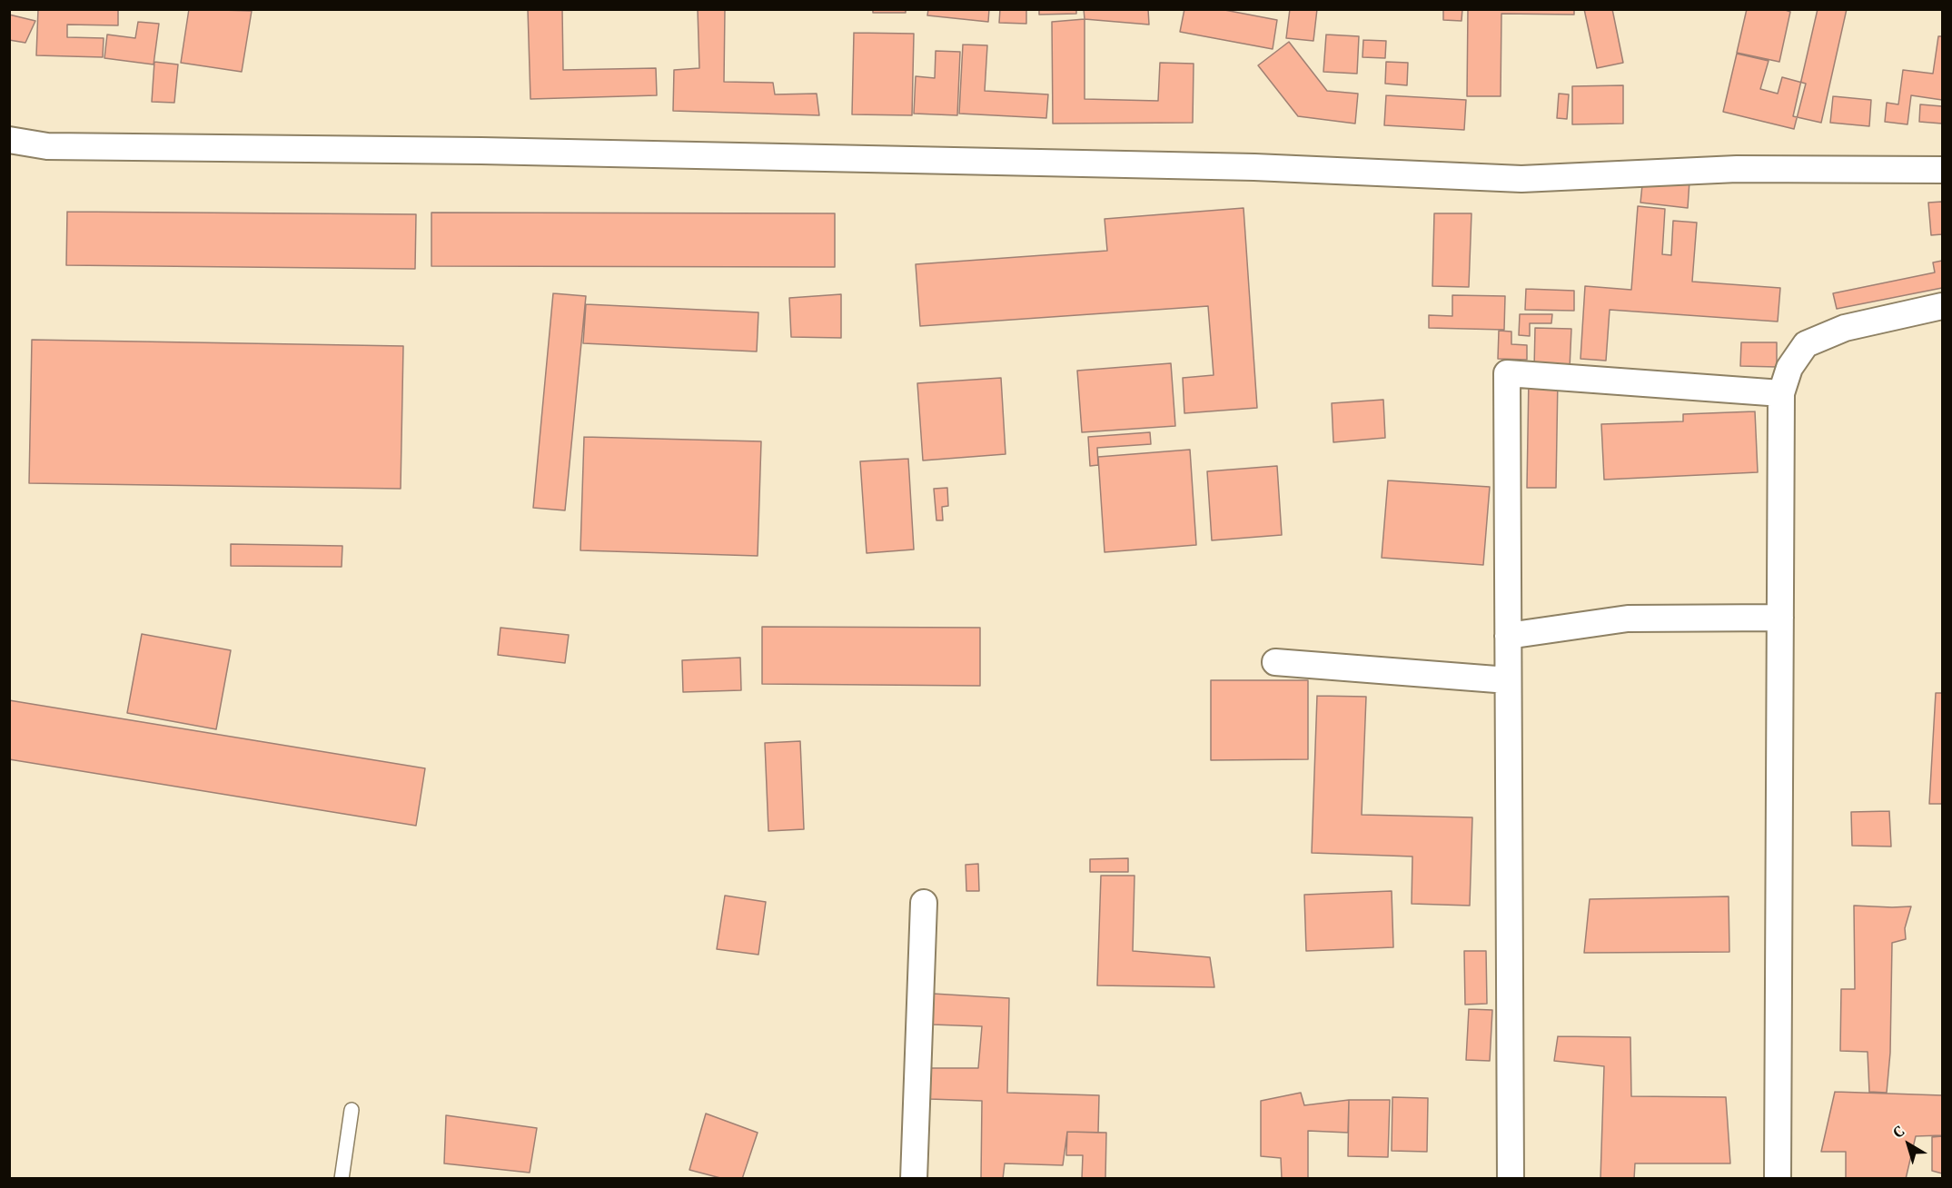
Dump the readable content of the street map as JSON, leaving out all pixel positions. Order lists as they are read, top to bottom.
{
  "north": "top left"
}
